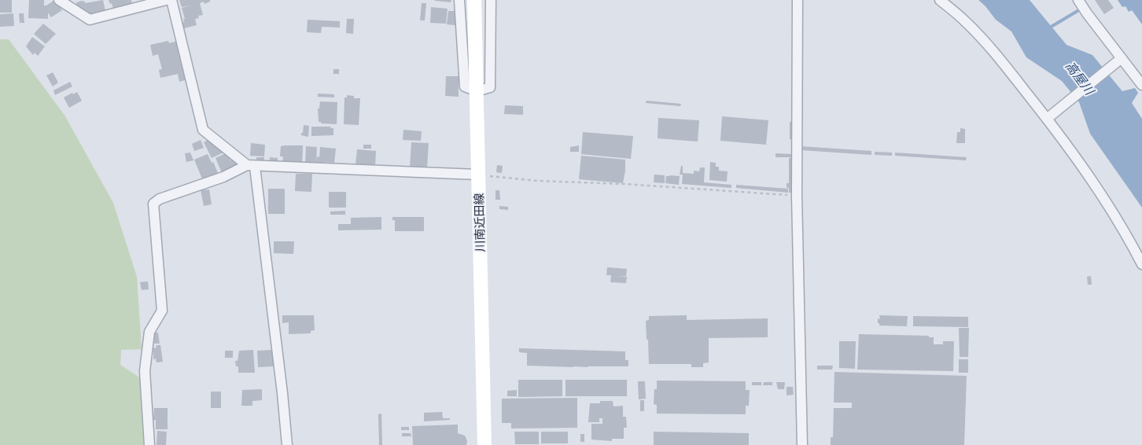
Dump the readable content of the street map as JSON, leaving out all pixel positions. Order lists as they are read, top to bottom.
{
  "streets": {
    "main road": ["川南近田線"]
  },
  "water": ["高屋川"]
}
